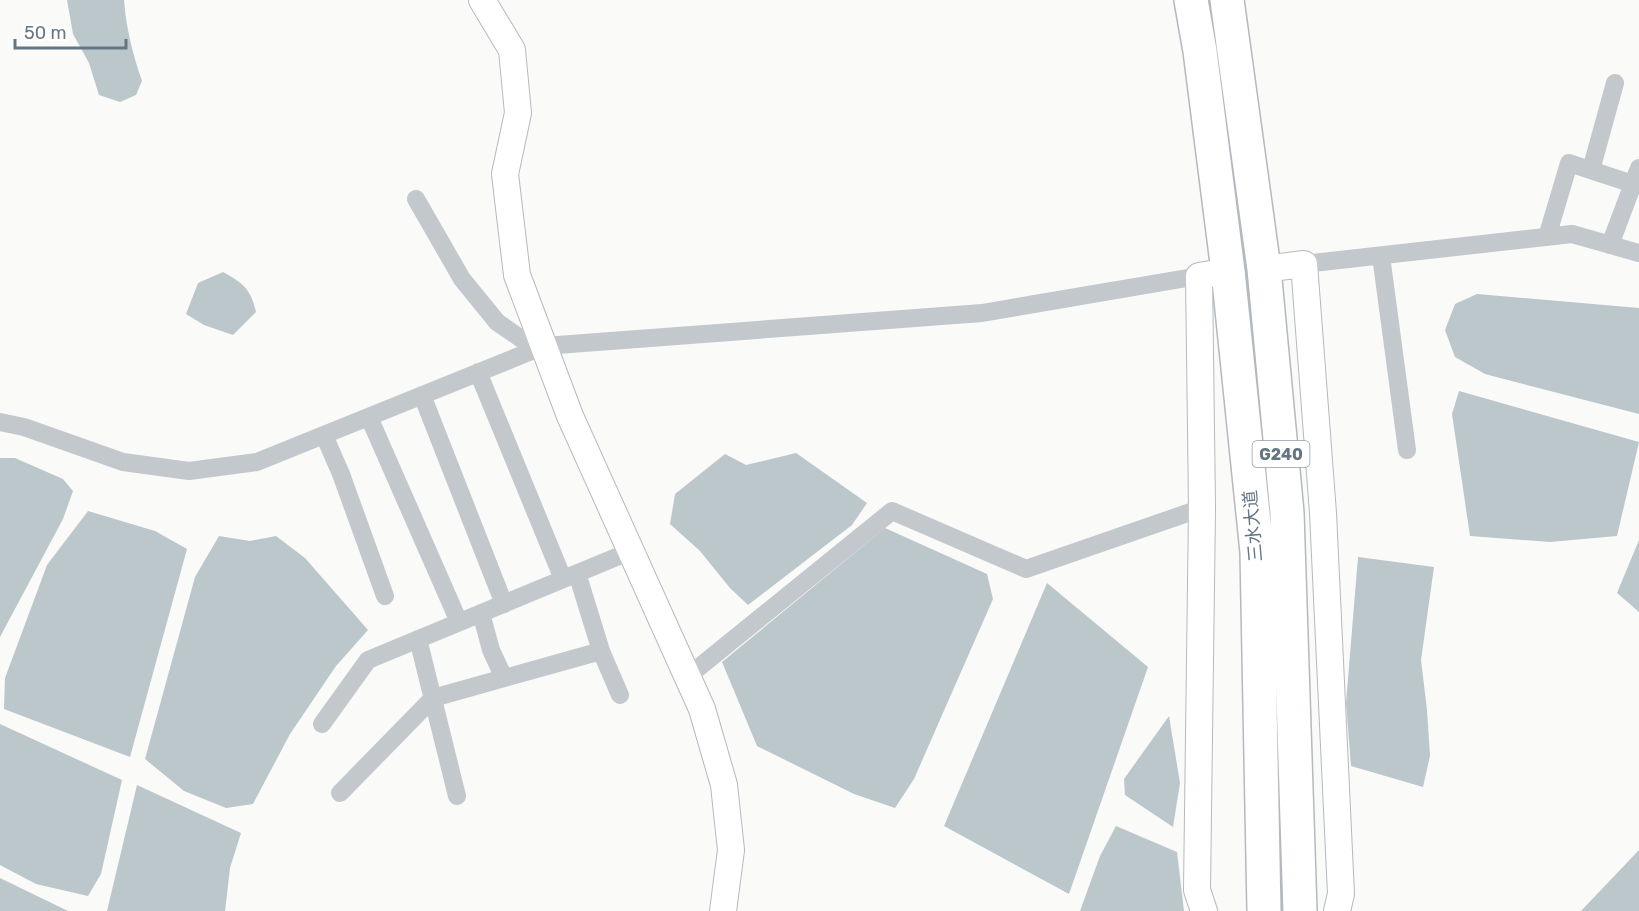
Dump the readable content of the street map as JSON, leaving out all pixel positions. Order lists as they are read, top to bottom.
{
  "streets": {
    "highway": ["G240", "三水大道"]
  },
  "scale_bar": "50 m"
}
